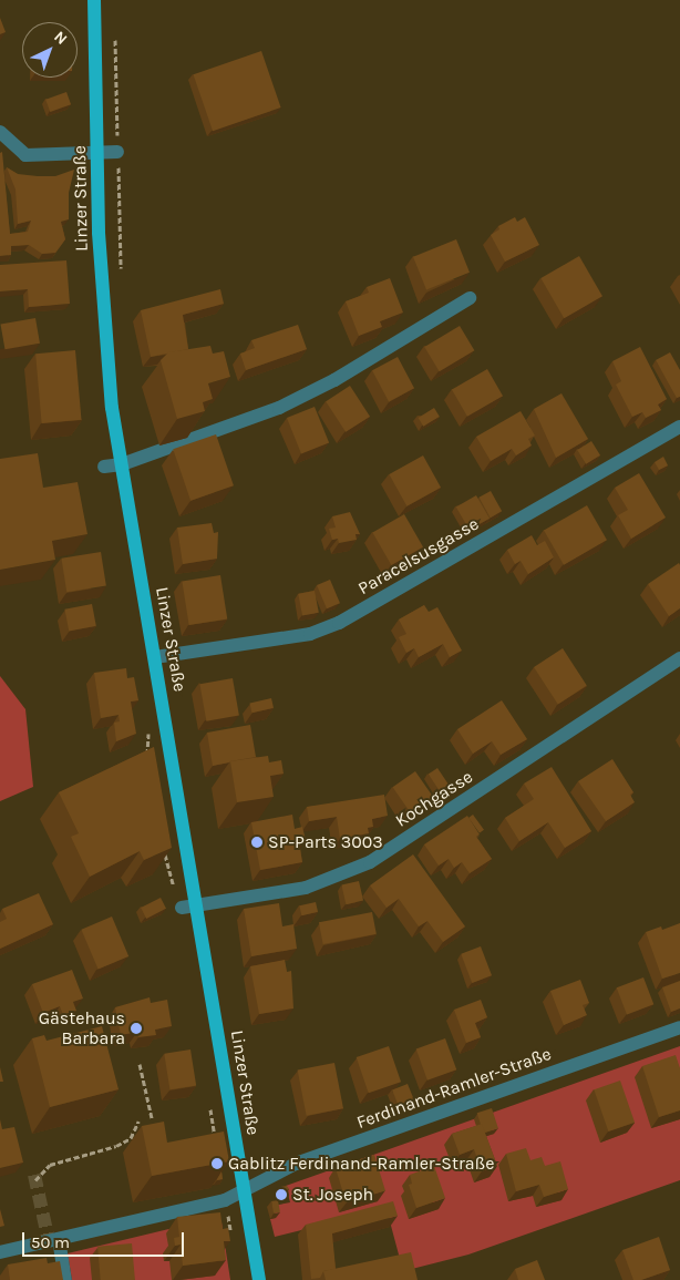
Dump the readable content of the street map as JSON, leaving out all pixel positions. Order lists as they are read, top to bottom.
{
  "streets": {
    "main road": ["Linzer Straße"],
    "street": ["Paracelsusgasse", "Kochgasse", "Ferdinand-Ramler-Straße"]
  },
  "crossings": [
    ["Linzer Straße", "Paracelsusgasse"],
    ["Linzer Straße", "Kochgasse"],
    ["Linzer Straße", "Ferdinand-Ramler-Straße"]
  ],
  "places": [
    "SP-Parts 3003",
    "Gästehaus Barbara",
    "Gablitz Ferdinand-Ramler-Straße",
    "St. Joseph"
  ],
  "scale_bar": "50 m",
  "north": "top right"
}
